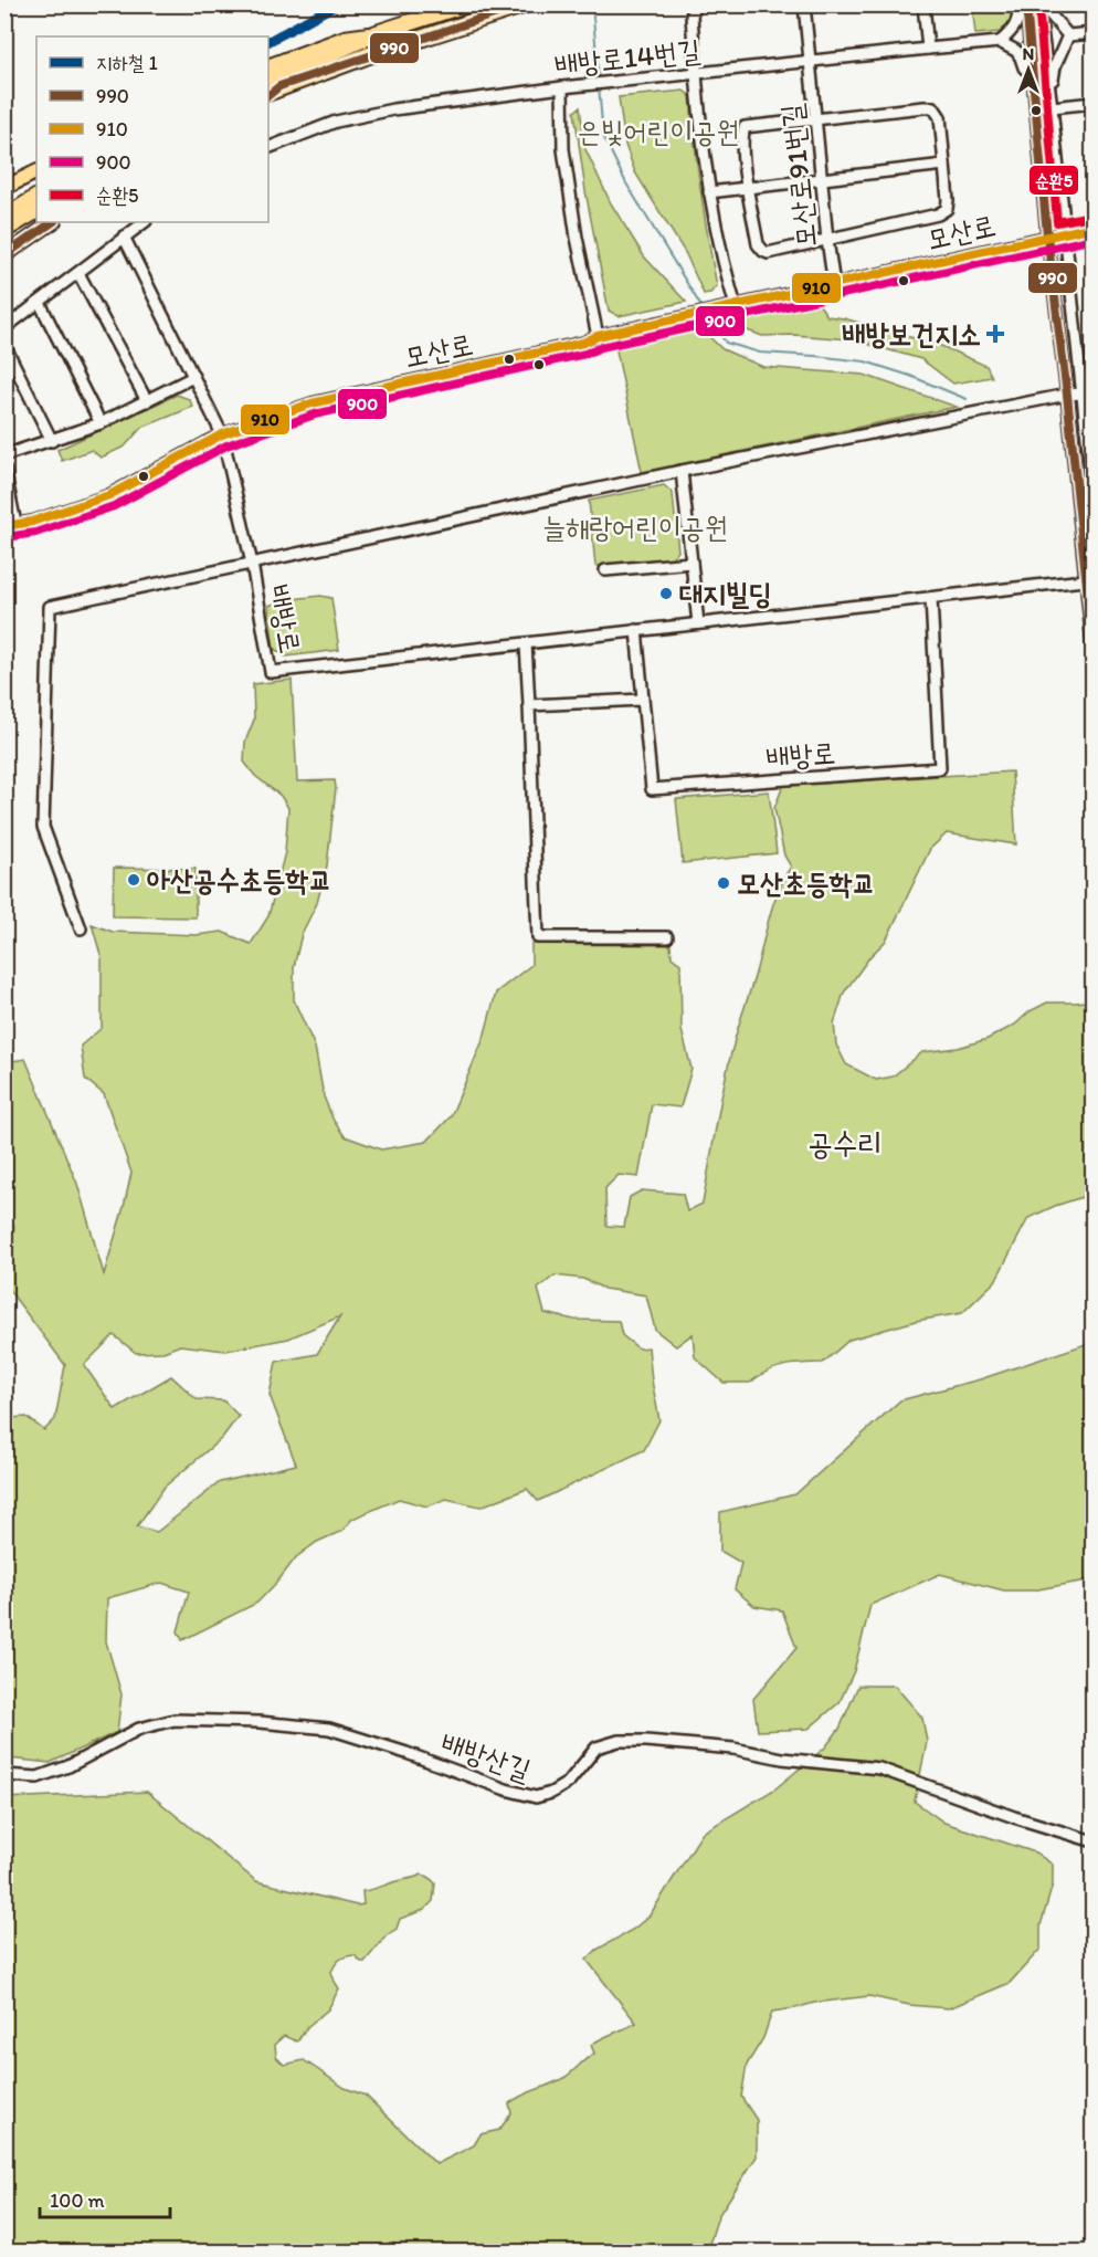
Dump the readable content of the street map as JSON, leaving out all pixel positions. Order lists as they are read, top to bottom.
{
  "streets": {
    "street": [
      "배방로14번길",
      "모산로91번길",
      "모산로",
      "배방로",
      "배방산길"
    ]
  },
  "crossings": [
    ["배방로14번길", "모산로91번길"],
    ["모산로91번길", "모산로"]
  ],
  "districts": ["공수리"],
  "parks": ["은빛어린이공원", "늘해랑어린이공원"],
  "places": {
    "health": ["배방보건지소"],
    "other": ["대지빌딩", "아산공수초등학교", "모산초등학교"]
  },
  "lines": [
    "metro line 1",
    "transit line 990",
    "transit line 순환5",
    "transit line 910",
    "transit line 900"
  ],
  "legend": [
    "지하철 1",
    "990",
    "910",
    "900",
    "순환5"
  ],
  "scale_bar": "100 m",
  "north": "top"
}
